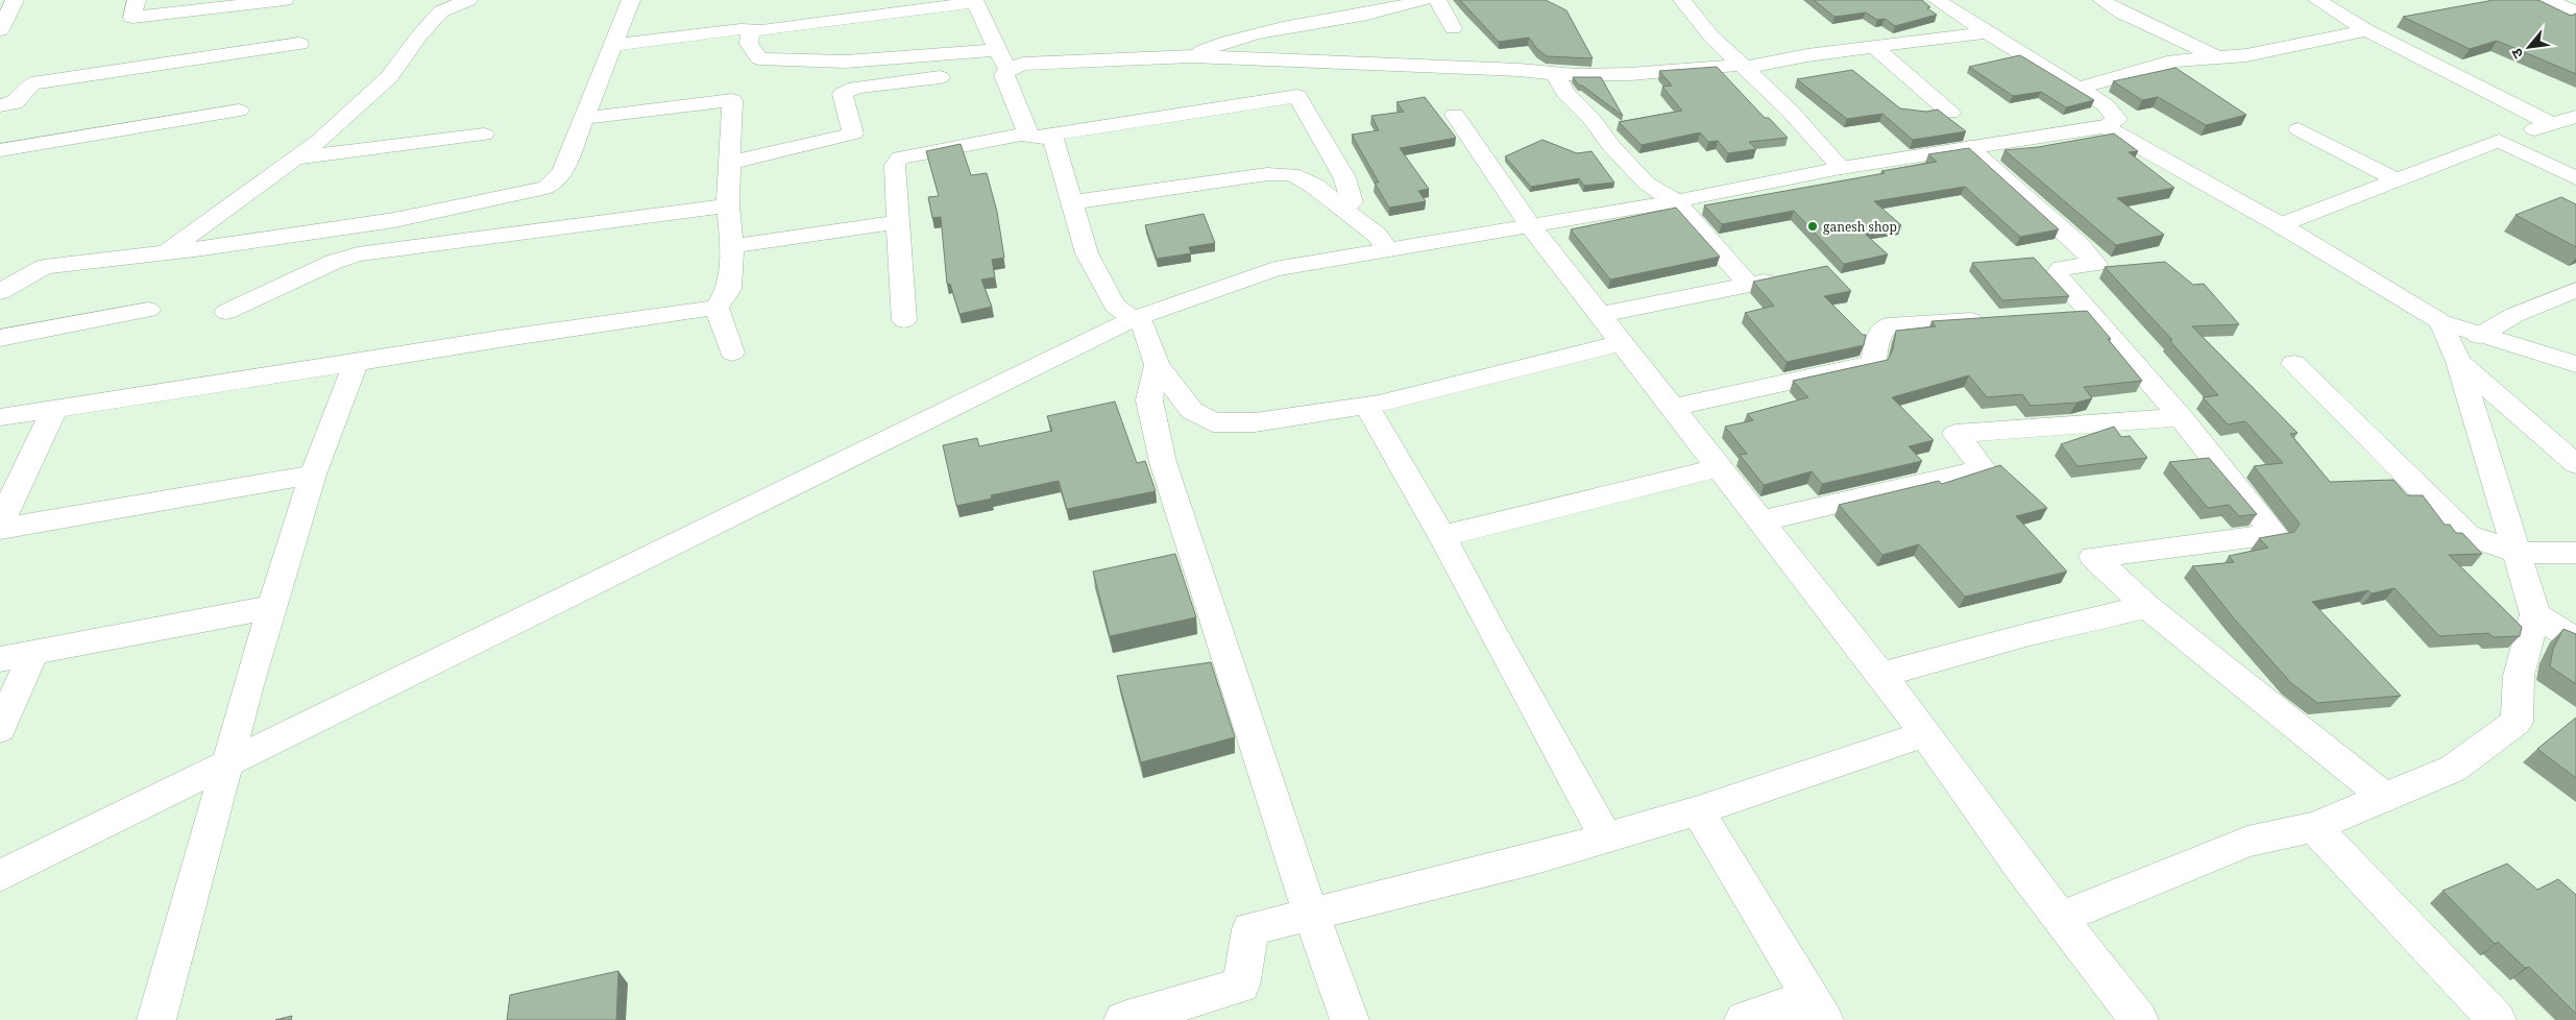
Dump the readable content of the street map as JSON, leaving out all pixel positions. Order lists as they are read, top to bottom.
{
  "places": ["ganesh shop"],
  "north": "bottom left"
}
